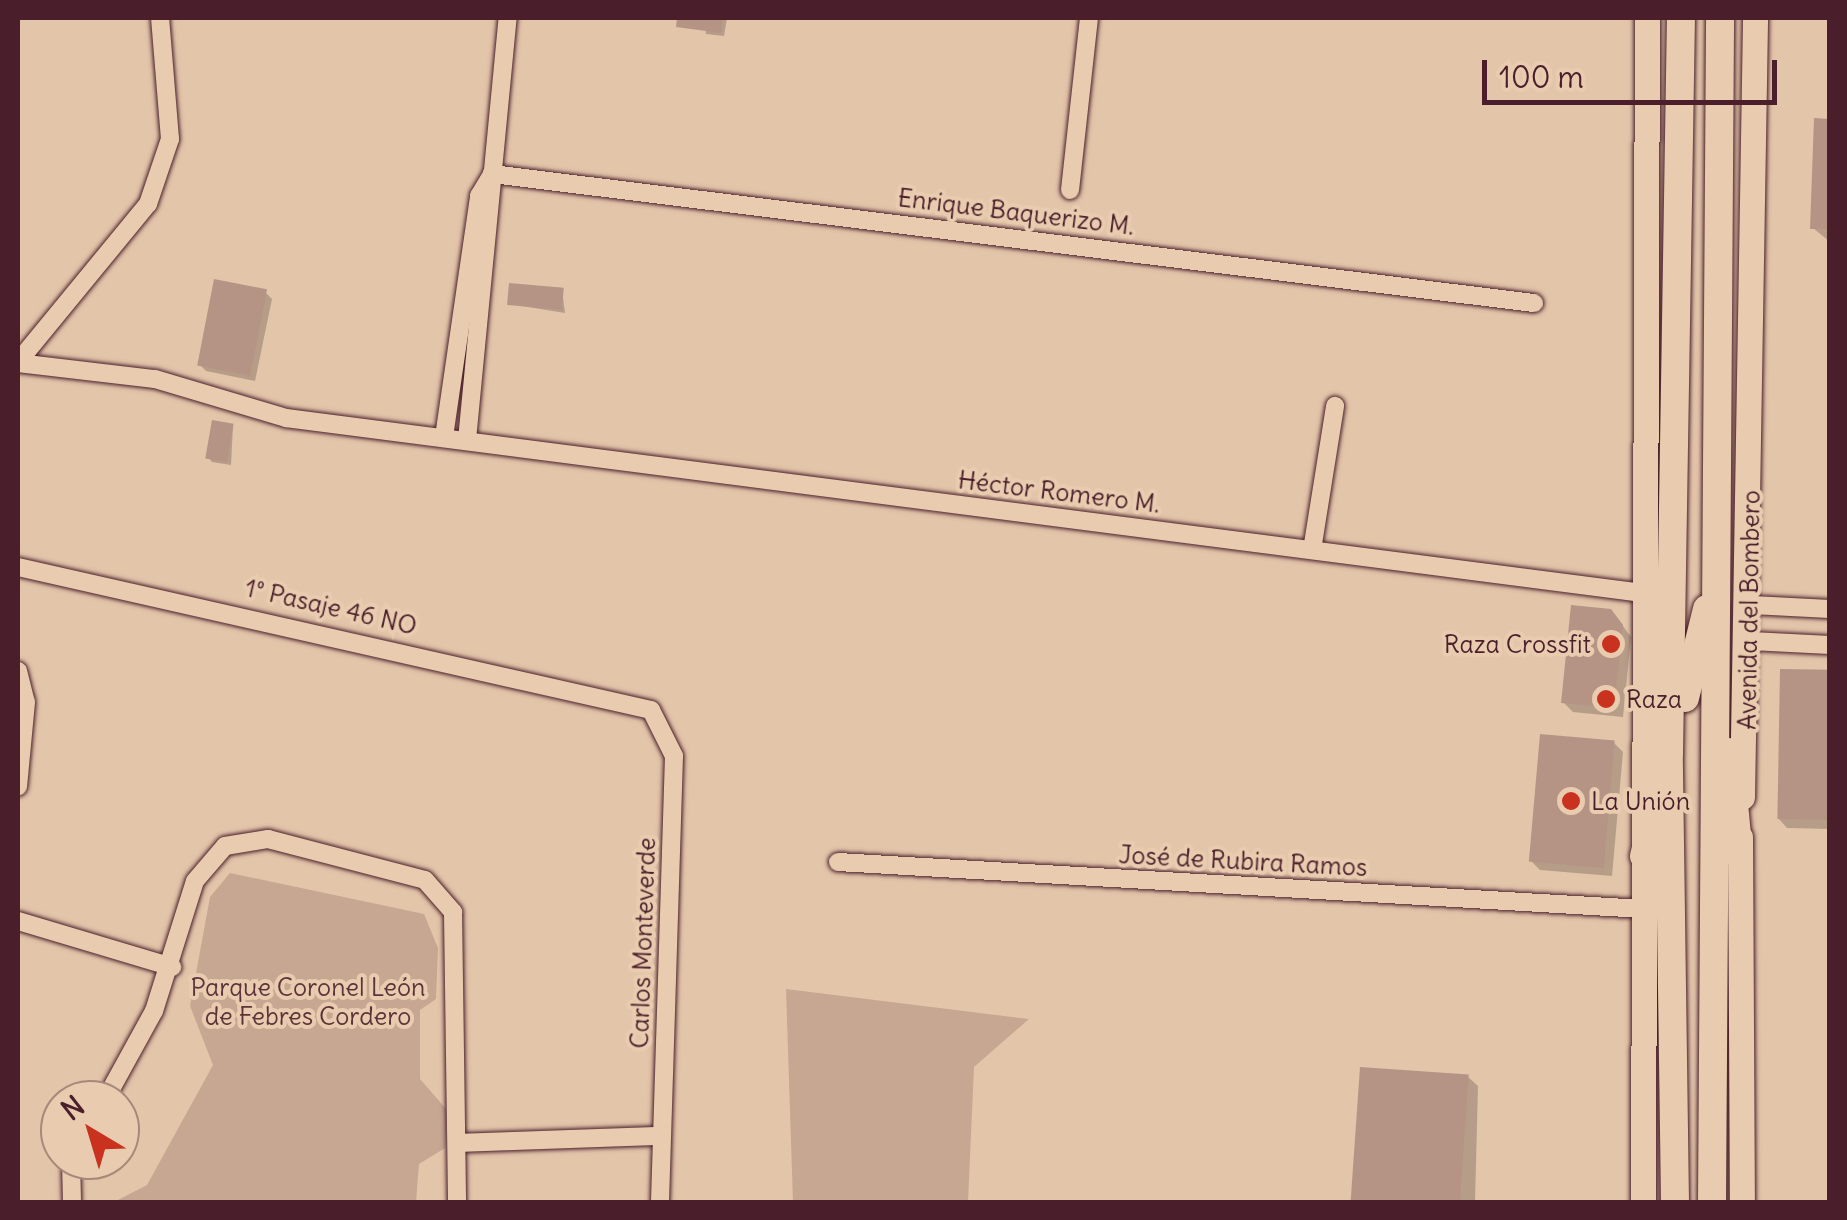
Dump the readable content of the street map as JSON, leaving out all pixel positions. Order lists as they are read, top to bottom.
{
  "streets": {
    "main road": ["Avenida del Bombero"],
    "street": [
      "Enrique Baquerizo M.",
      "Héctor Romero M.",
      "1° Pasaje 46 NO",
      "José de Rubira Ramos",
      "Carlos Monteverde"
    ]
  },
  "crossings": [
    ["1° Pasaje 46 NO", "Carlos Monteverde"]
  ],
  "parks": ["Parque Coronel León de Febres Cordero"],
  "places": ["Raza Crossfit", "Raza", "La Unión"],
  "scale_bar": "100 m",
  "north": "top left"
}
